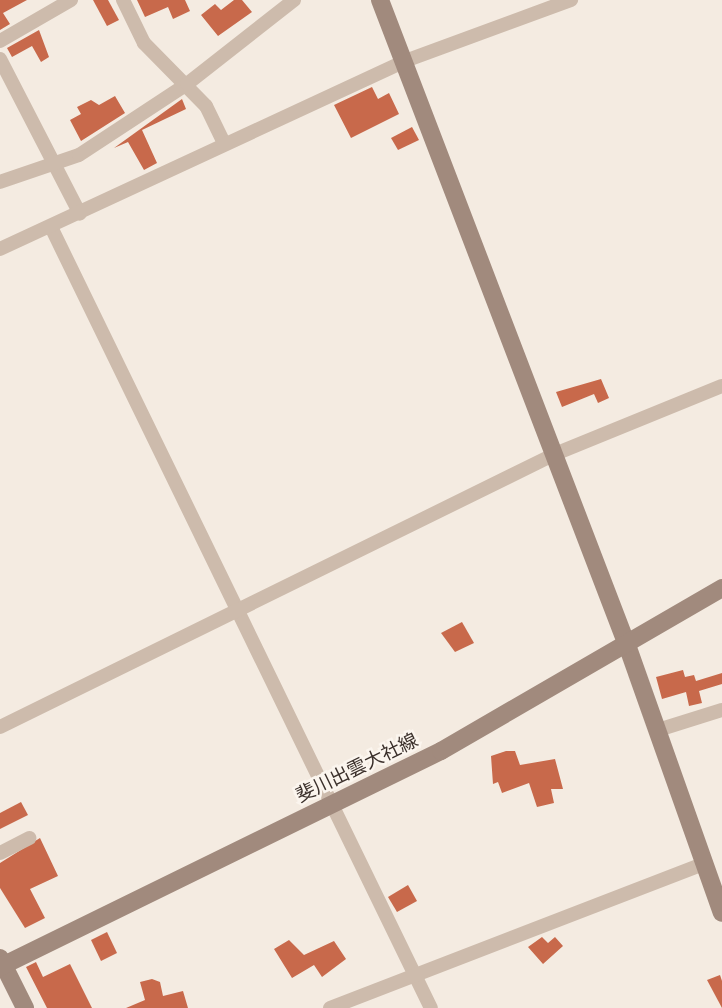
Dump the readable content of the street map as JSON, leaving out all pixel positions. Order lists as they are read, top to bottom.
{
  "streets": {
    "street": ["斐川出雲大社線"]
  }
}
